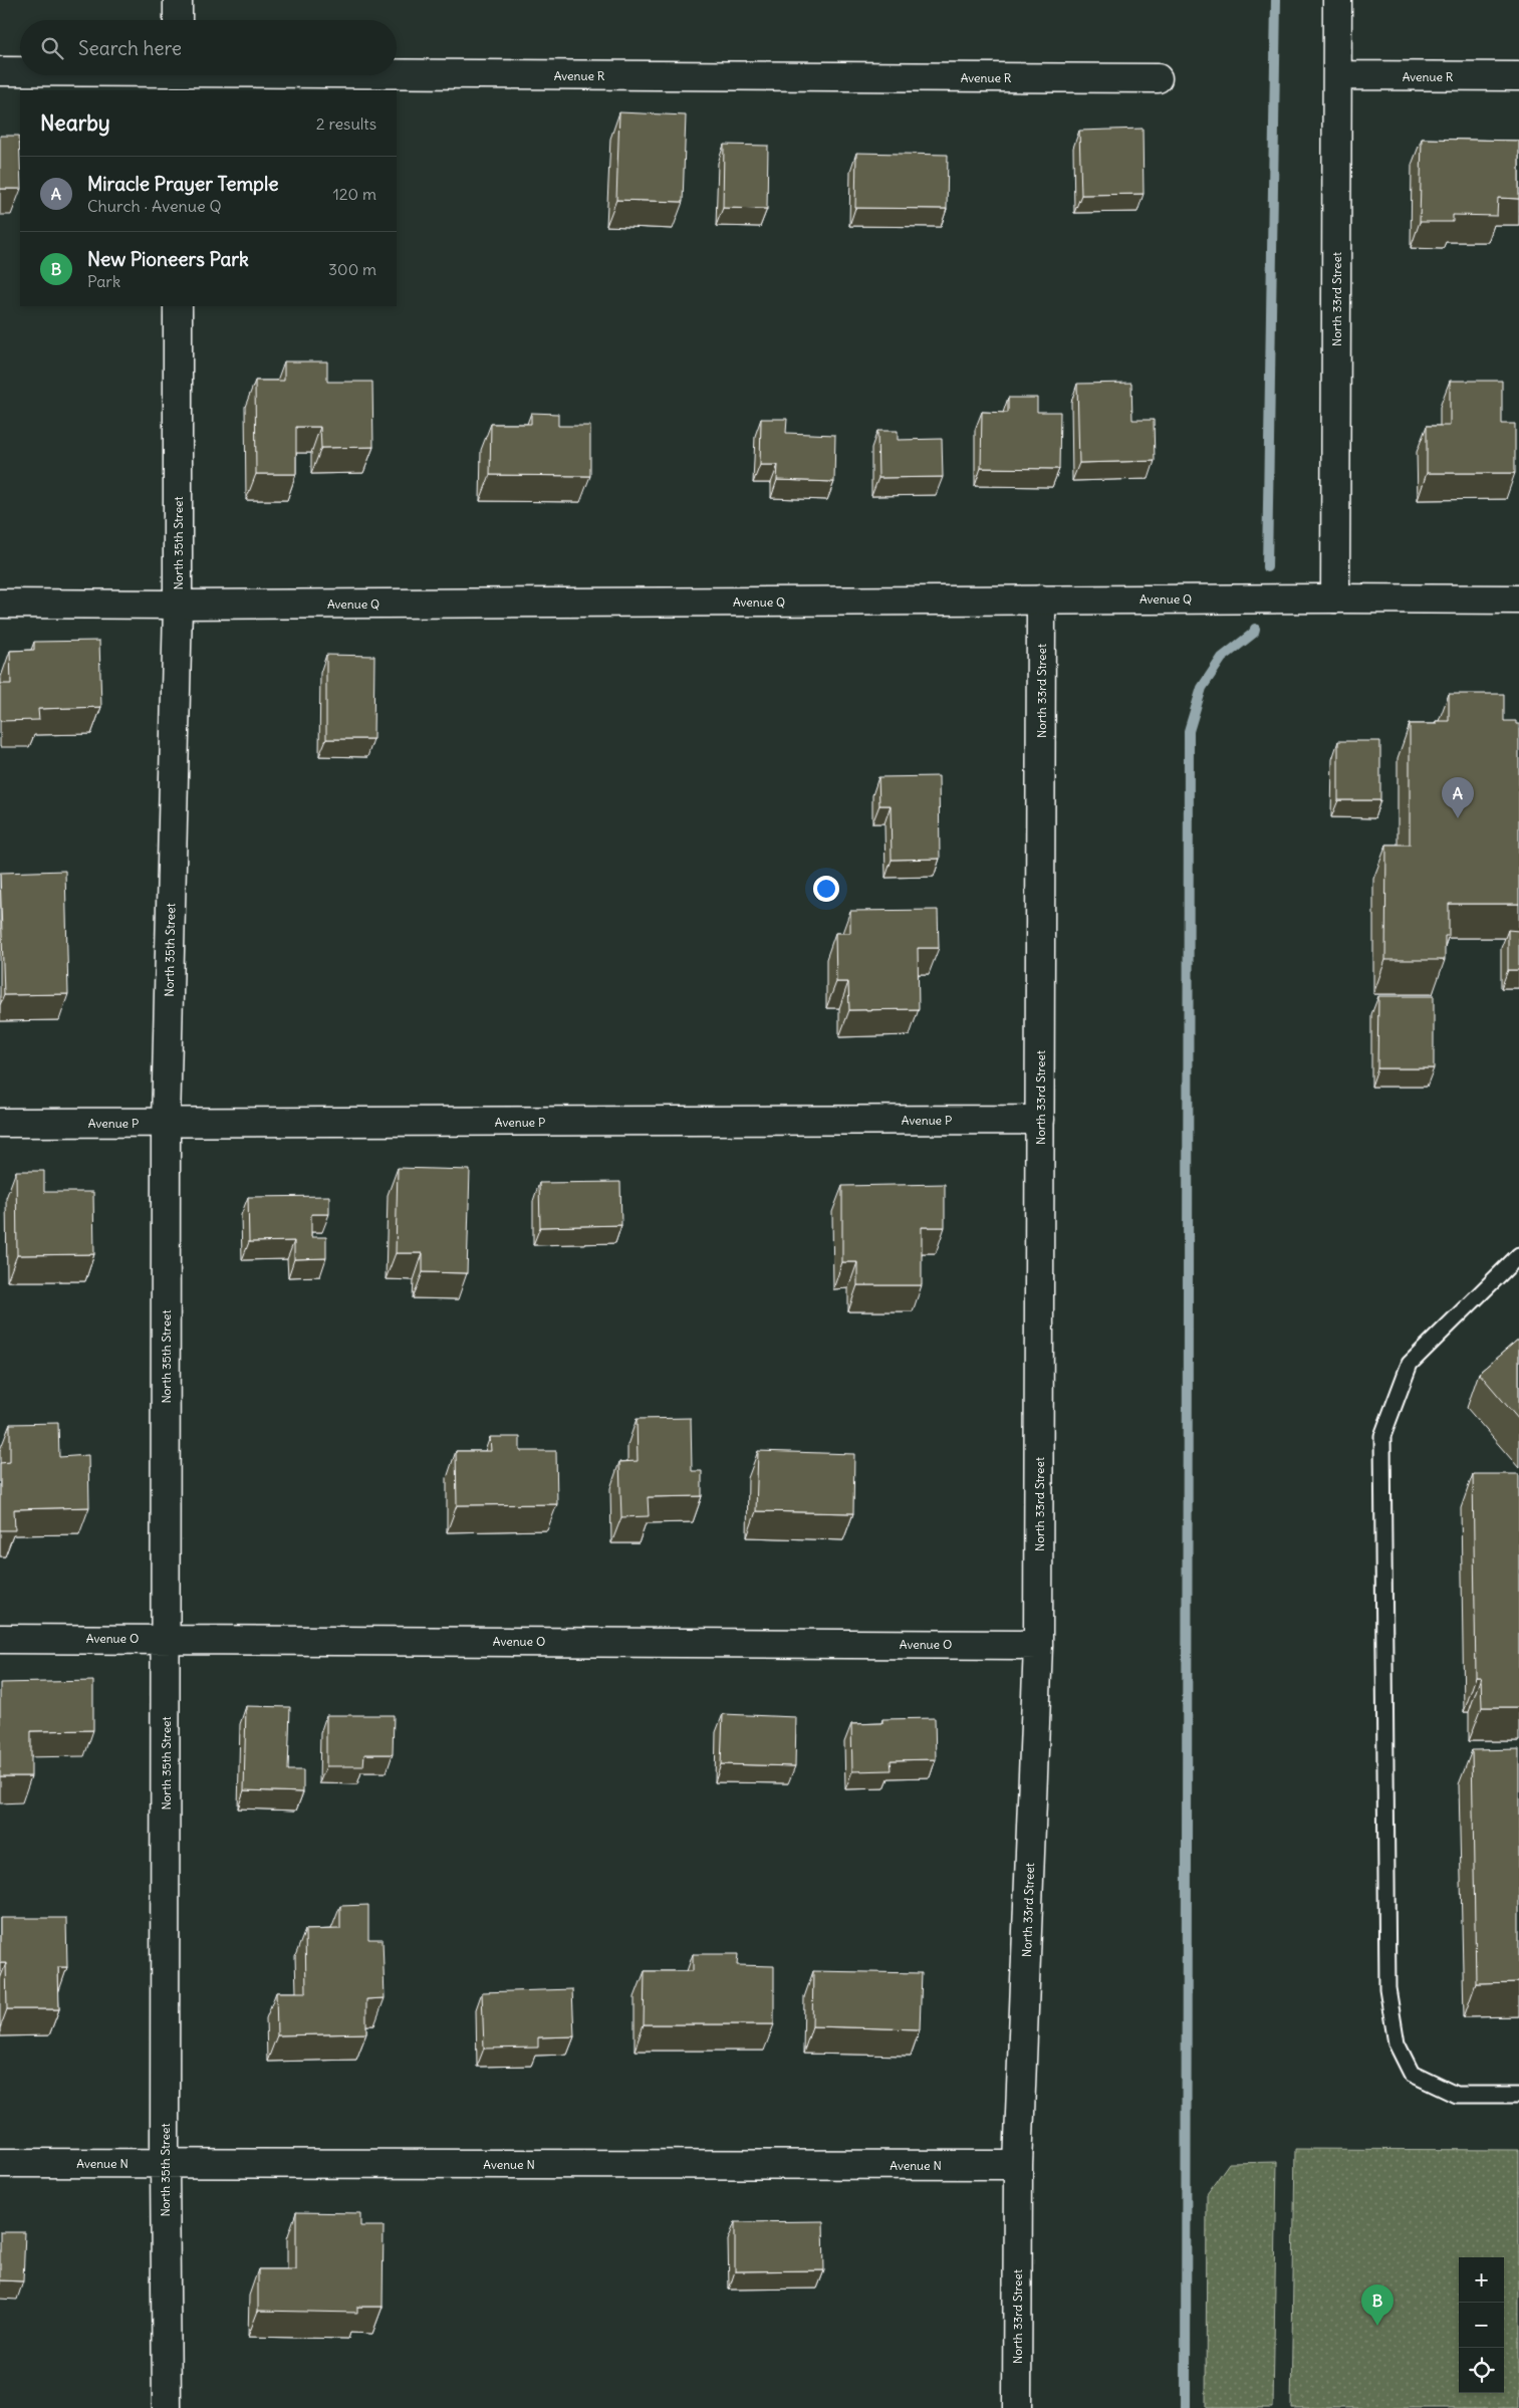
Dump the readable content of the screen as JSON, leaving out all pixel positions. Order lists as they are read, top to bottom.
{
  "streets": {
    "street": [
      "Avenue R",
      "North 33rd Street",
      "North 35th Street",
      "Avenue Q",
      "Avenue P",
      "Avenue O",
      "Avenue N"
    ]
  },
  "crossings": [
    ["Avenue R", "North 33rd Street"],
    ["North 33rd Street", "Avenue Q"],
    ["North 33rd Street", "Avenue P"],
    ["North 33rd Street", "Avenue O"],
    ["North 33rd Street", "Avenue N"],
    ["North 35th Street", "Avenue Q"],
    ["North 35th Street", "Avenue P"],
    ["North 35th Street", "Avenue O"],
    ["North 35th Street", "Avenue N"]
  ],
  "page": {
    "search": "Search here",
    "heading": ["Nearby", "2 results"],
    "list": [
      {
        "mark": "A",
        "name": "Miracle Prayer Temple",
        "note": "Church · Avenue Q",
        "value": "120 m"
      },
      {
        "mark": "B",
        "name": "New Pioneers Park",
        "note": "Park",
        "value": "300 m"
      }
    ],
    "pins": ["A", "B"],
    "map_buttons": ["+", "−"]
  }
}
